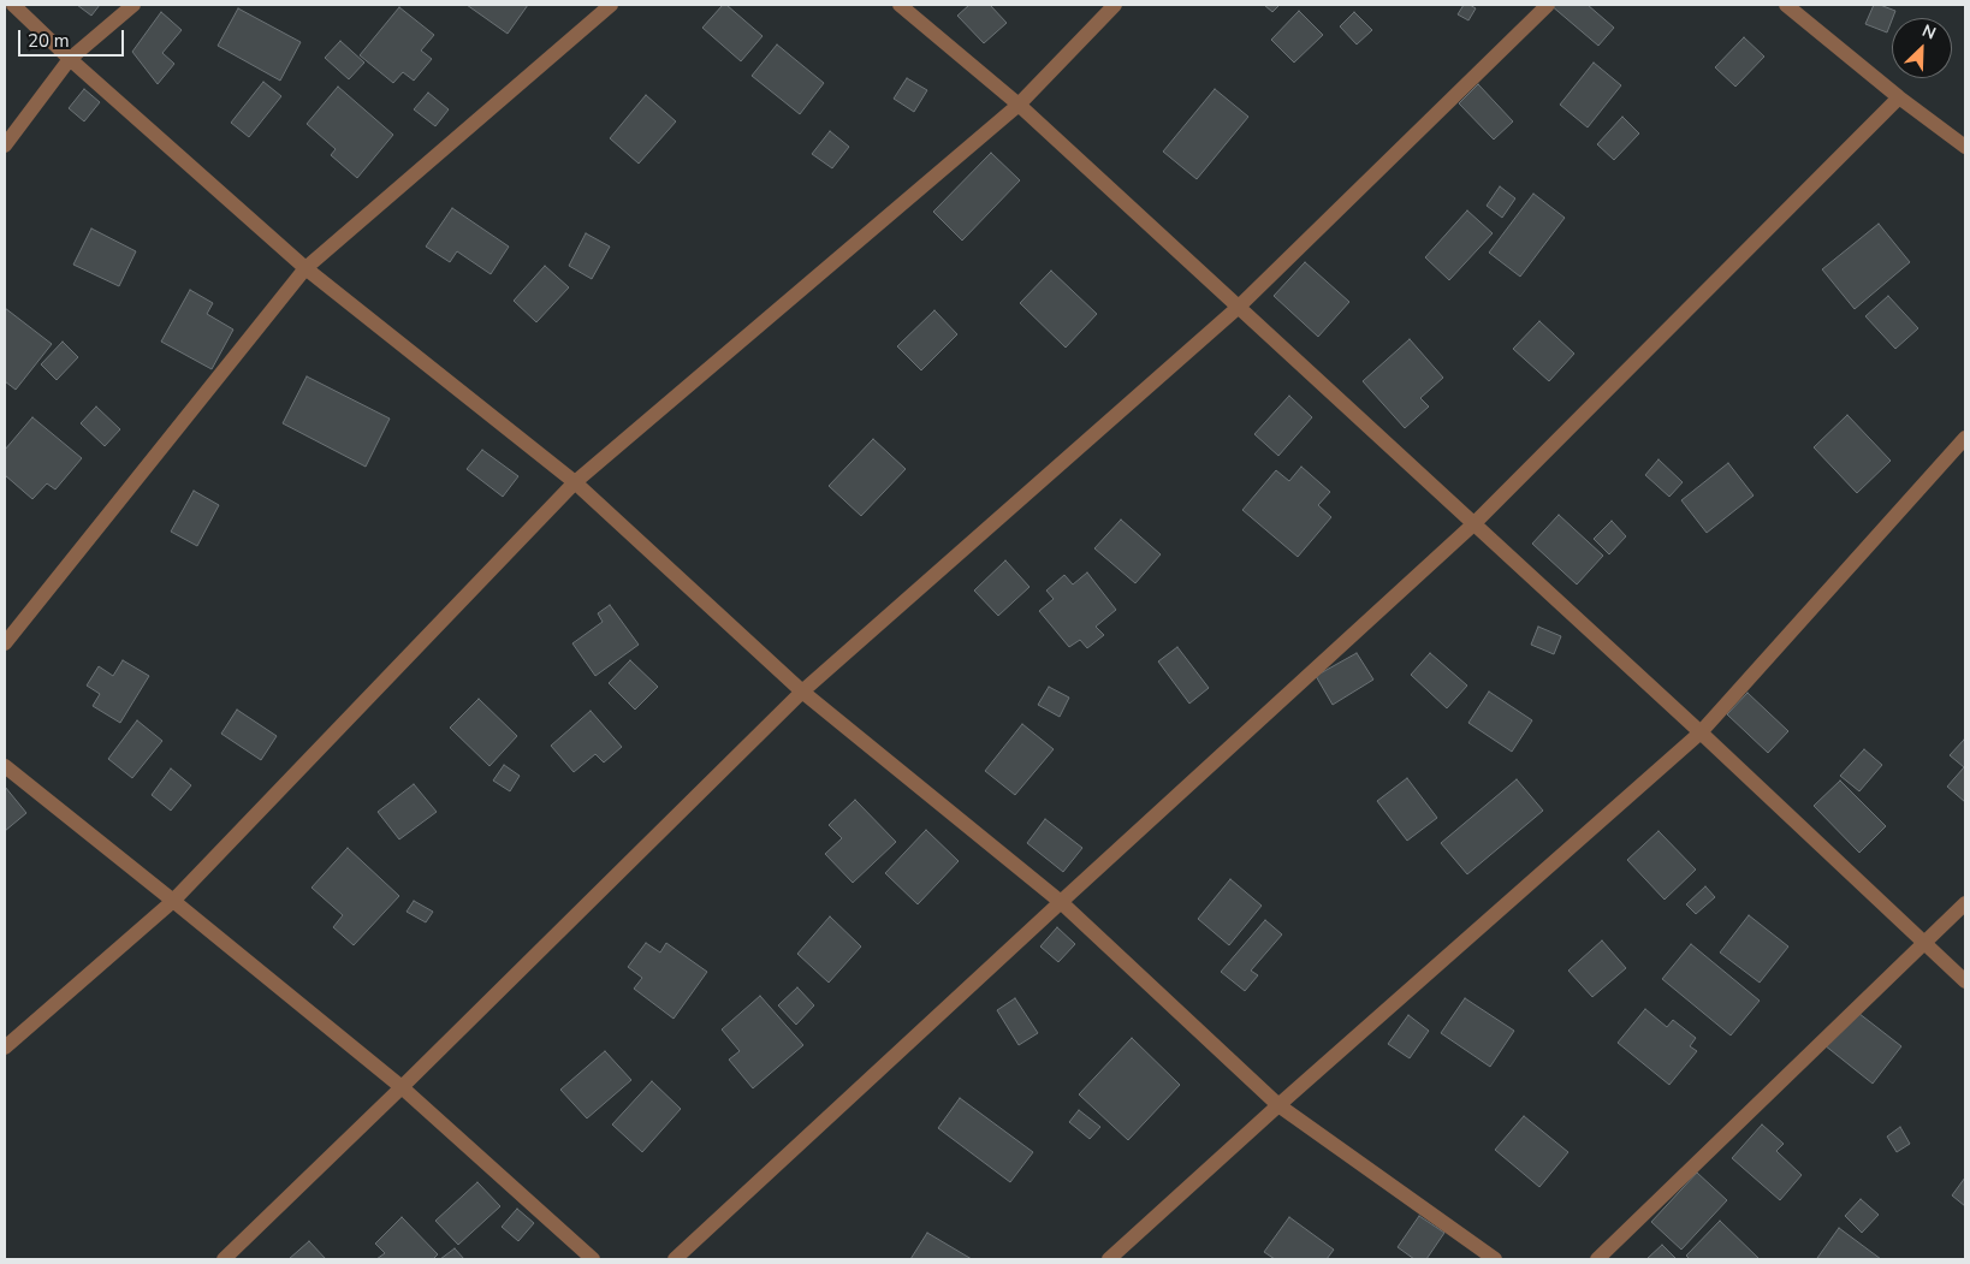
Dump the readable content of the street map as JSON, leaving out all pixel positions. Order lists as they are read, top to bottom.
{
  "scale_bar": "20 m",
  "north": "top right"
}
